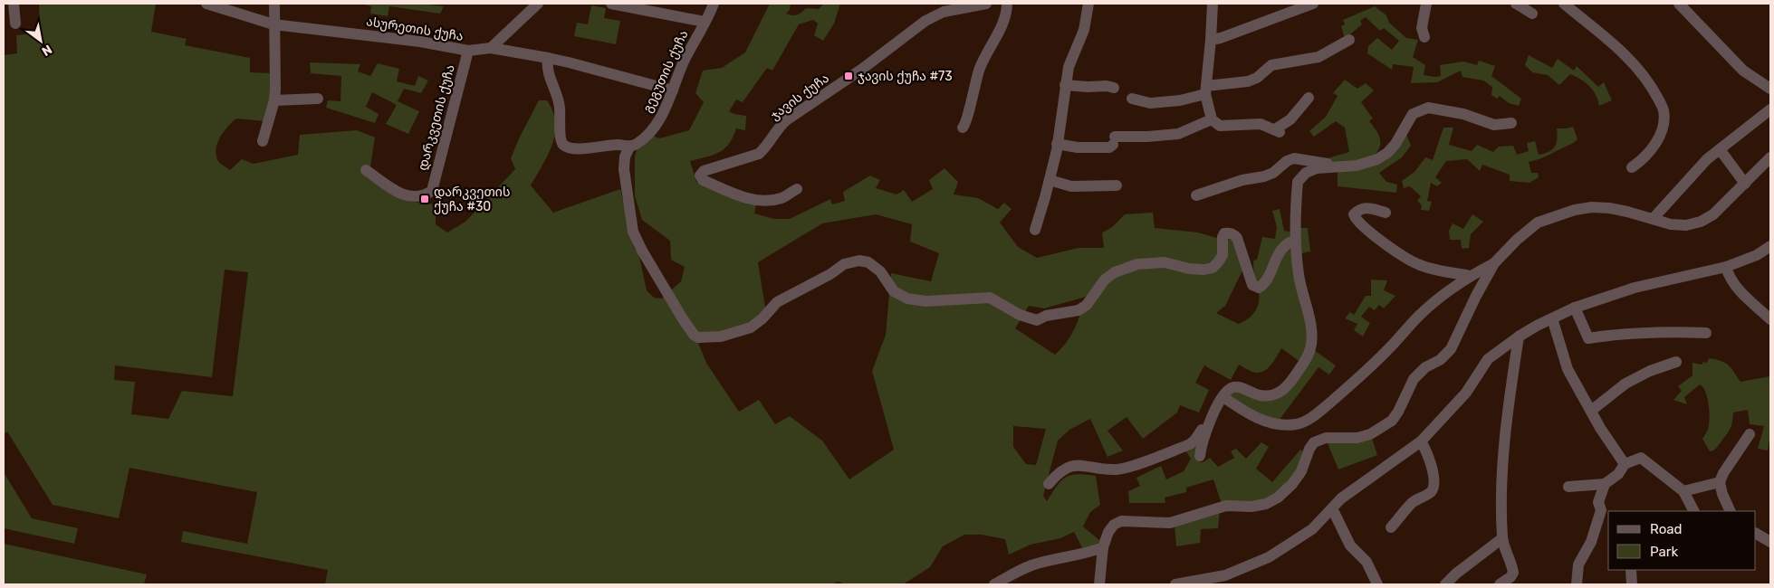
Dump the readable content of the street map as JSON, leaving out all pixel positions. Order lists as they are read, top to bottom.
{
  "streets": {
    "street": [
      "ასურეთის ქუჩა",
      "გეგუთის ქუჩა",
      "ჯავის ქუჩა",
      "დარკვეთის ქუჩა"
    ]
  },
  "crossings": [
    ["ასურეთის ქუჩა", "გეგუთის ქუჩა"],
    ["ასურეთის ქუჩა", "დარკვეთის ქუჩა"]
  ],
  "places": {
    "transit": ["ჯავის ქუჩა #73", "დარკვეთის ქუჩა #30"]
  },
  "legend": ["Road", "Park"],
  "north": "bottom right"
}
